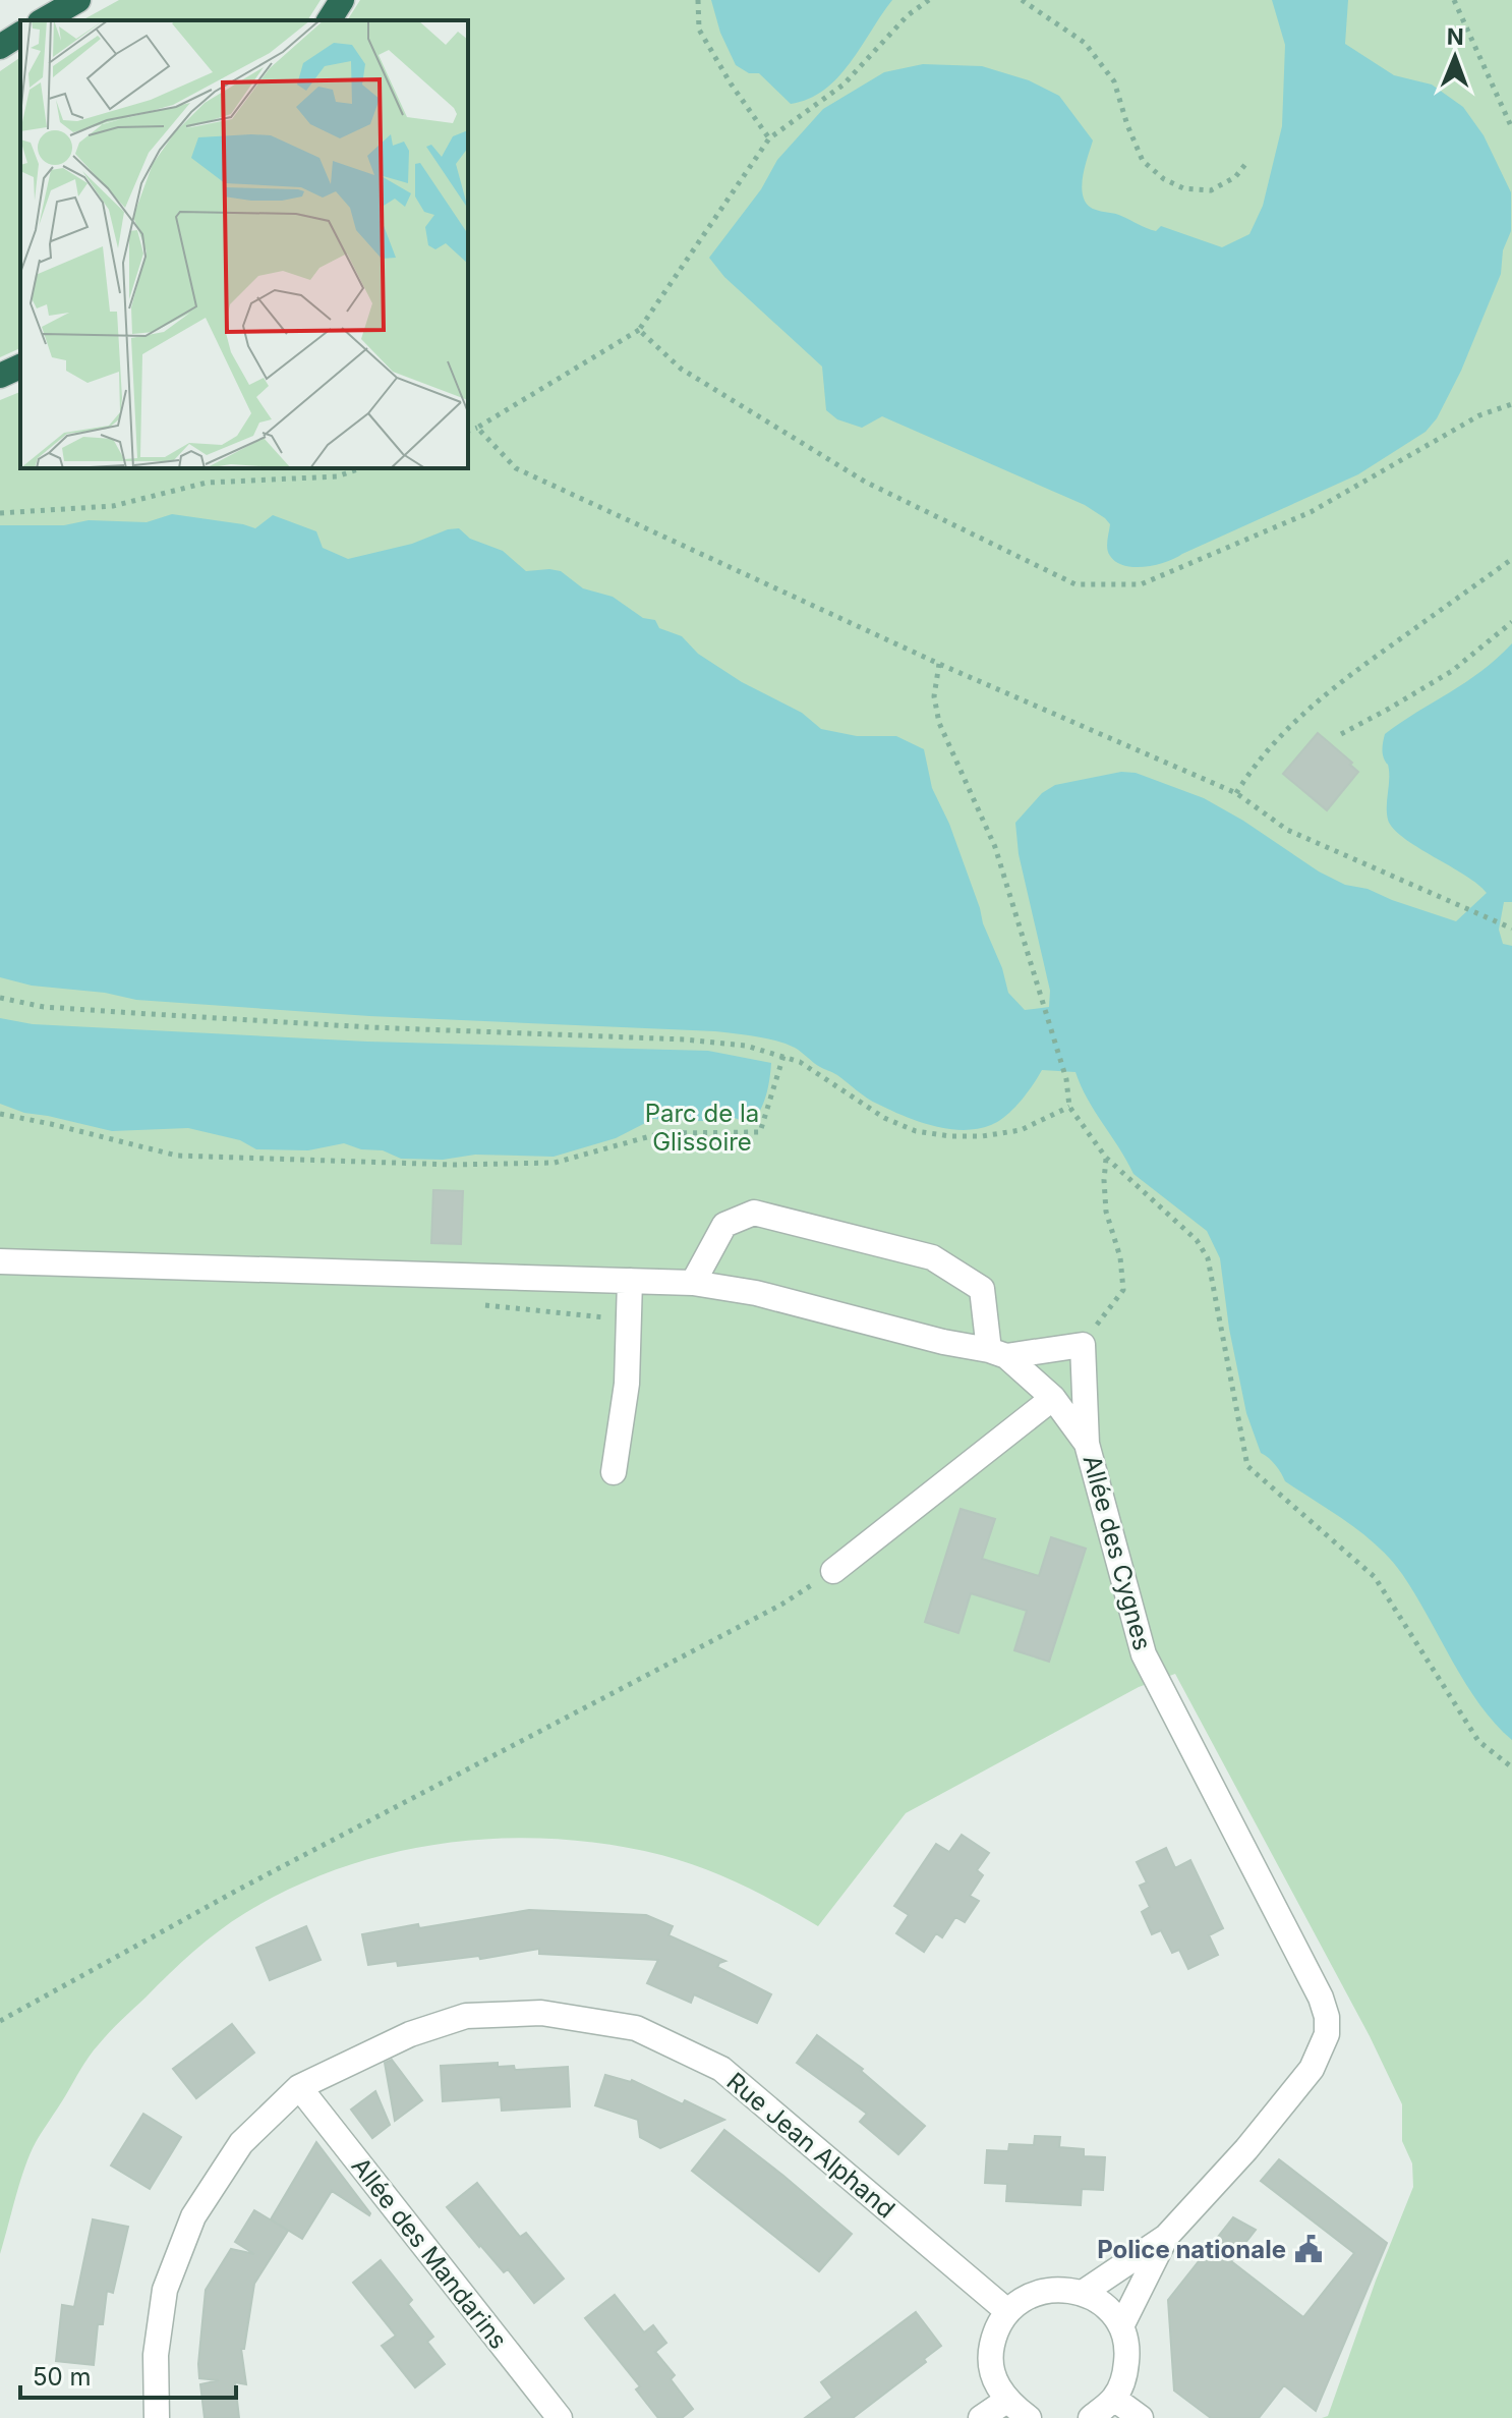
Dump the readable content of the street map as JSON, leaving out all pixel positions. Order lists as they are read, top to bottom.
{
  "streets": {
    "street": ["Allée des Cygnes", "Rue Jean Alphand", "Allée des Mandarins"]
  },
  "crossings": [
    ["Rue Jean Alphand", "Allée des Mandarins"]
  ],
  "parks": ["Parc de la Glissoire"],
  "places": {
    "public building": ["Police nationale"]
  },
  "scale_bar": "50 m",
  "north": "top"
}
